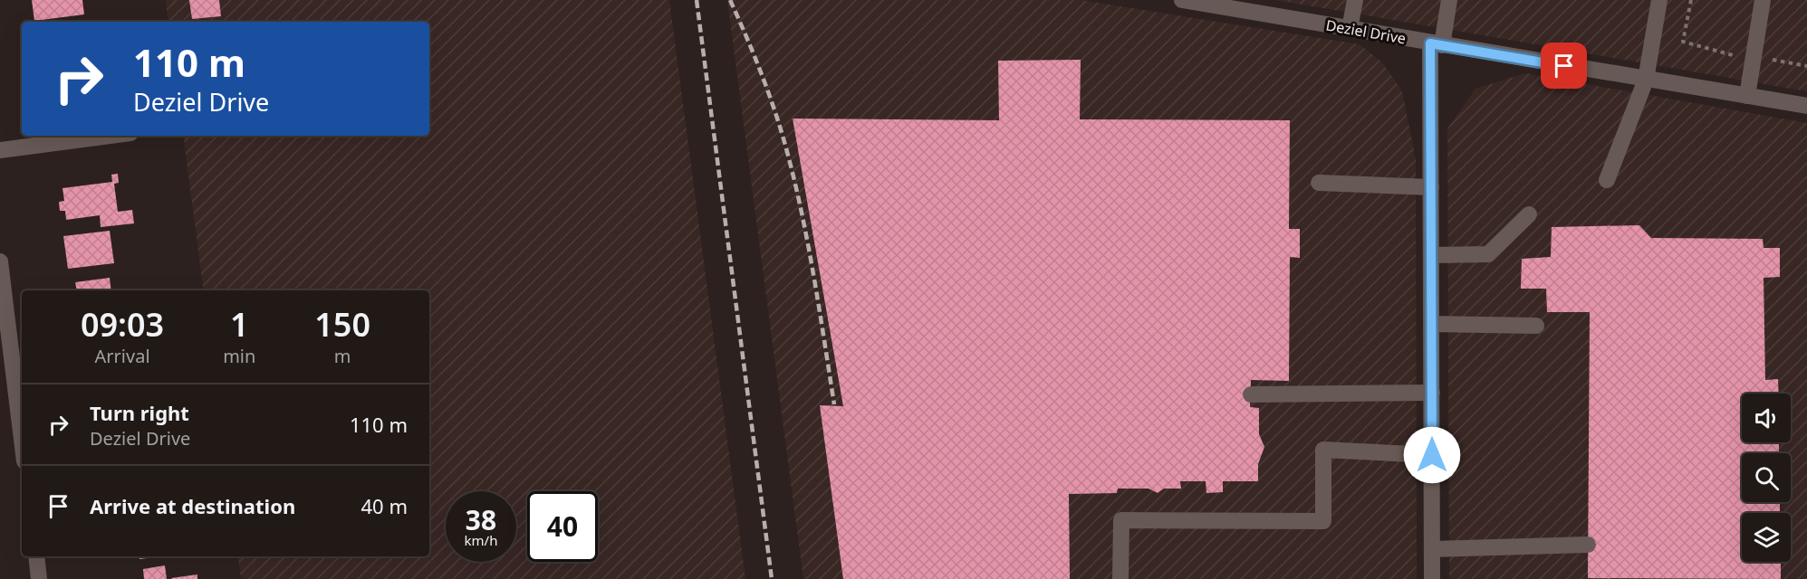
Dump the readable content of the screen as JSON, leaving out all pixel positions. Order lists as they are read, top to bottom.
{
  "streets": {
    "street": ["Deziel Drive"]
  },
  "page": {
    "turn": ["110 m", "Deziel Drive"],
    "eta": [
      "09:03",
      "Arrival",
      "1",
      "min",
      "150",
      "m"
    ],
    "list": [
      {
        "name": "Turn right",
        "note": "Deziel Drive",
        "value": "110 m"
      },
      {
        "name": "Arrive at destination",
        "value": "40 m"
      }
    ],
    "speed": "38 km/h",
    "limit": "40"
  }
}
